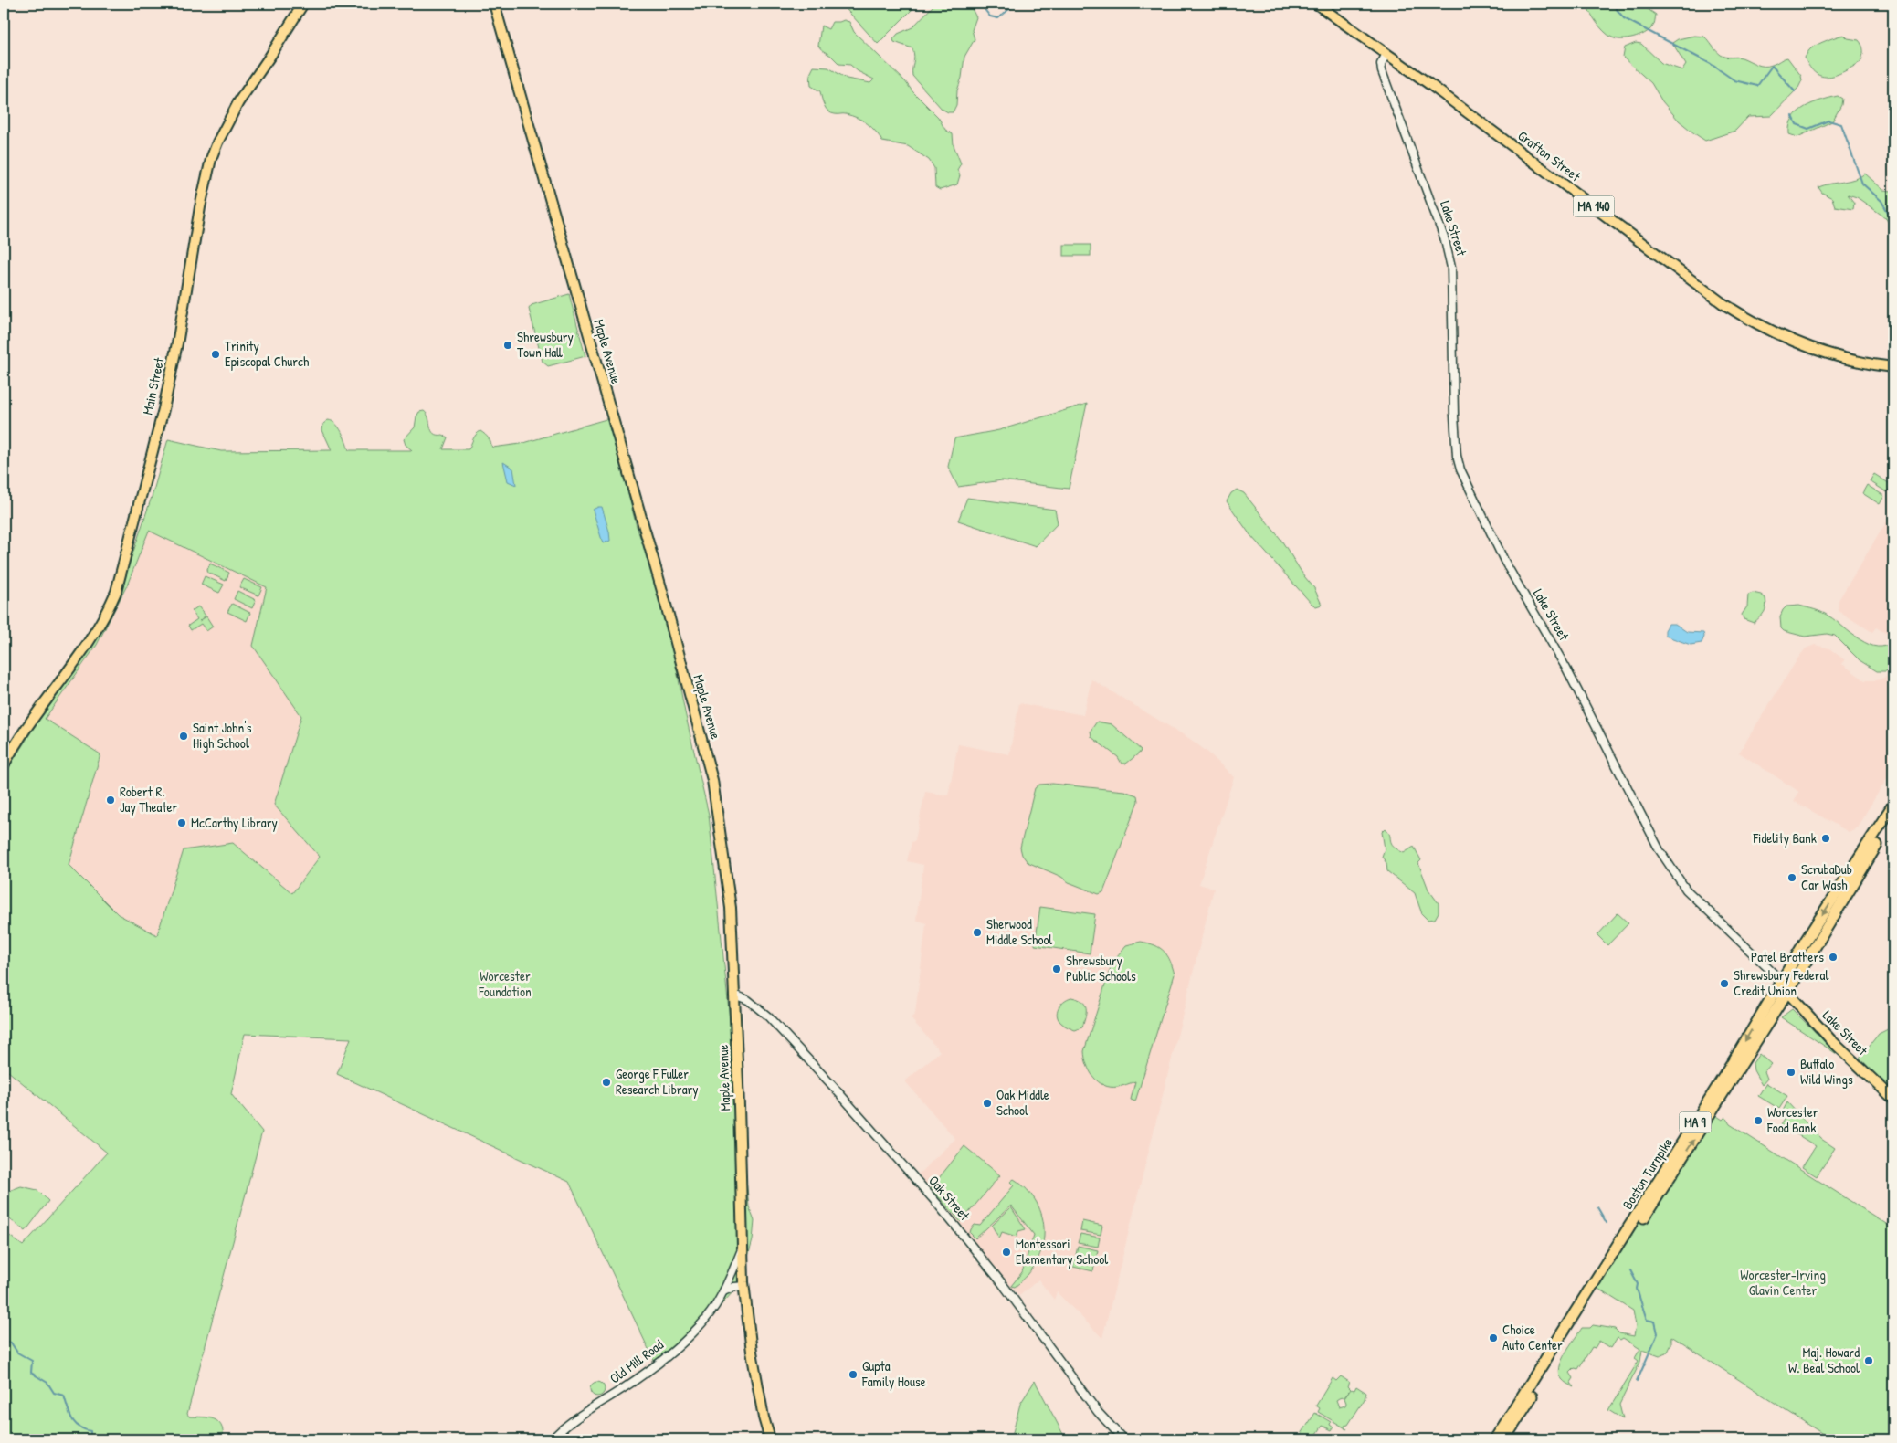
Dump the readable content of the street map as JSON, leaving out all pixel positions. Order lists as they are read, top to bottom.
{
  "streets": {
    "highway": ["MA 9", "Boston Turnpike"],
    "main road": [
      "Grafton Street",
      "MA 140",
      "Lake Street",
      "Maple Avenue",
      "Main Street"
    ],
    "street": ["Oak Street", "Old Mill Road"]
  },
  "crossings": [
    ["Grafton Street", "Lake Street"],
    ["Lake Street", "Boston Turnpike"],
    ["Maple Avenue", "Oak Street"],
    ["Maple Avenue", "Old Mill Road"]
  ],
  "parks": ["Worcester Foundation", "Worcester-Irving Glavin Center"],
  "places": [
    "Shrewsbury Town Hall",
    "Trinity Episcopal Church",
    "Saint John's High School",
    "Robert R. Jay Theater",
    "McCarthy Library",
    "Fidelity Bank",
    "ScrubaDub Car Wash",
    "Sherwood Middle School",
    "Patel Brothers",
    "Shrewsbury Public Schools",
    "Shrewsbury Federal Credit Union",
    "Buffalo Wild Wings",
    "George F Fuller Research Library",
    "Oak Middle School",
    "Worcester Food Bank",
    "Montessori Elementary School",
    "Choice Auto Center",
    "Maj. Howard W. Beal School",
    "Gupta Family House"
  ]
}
